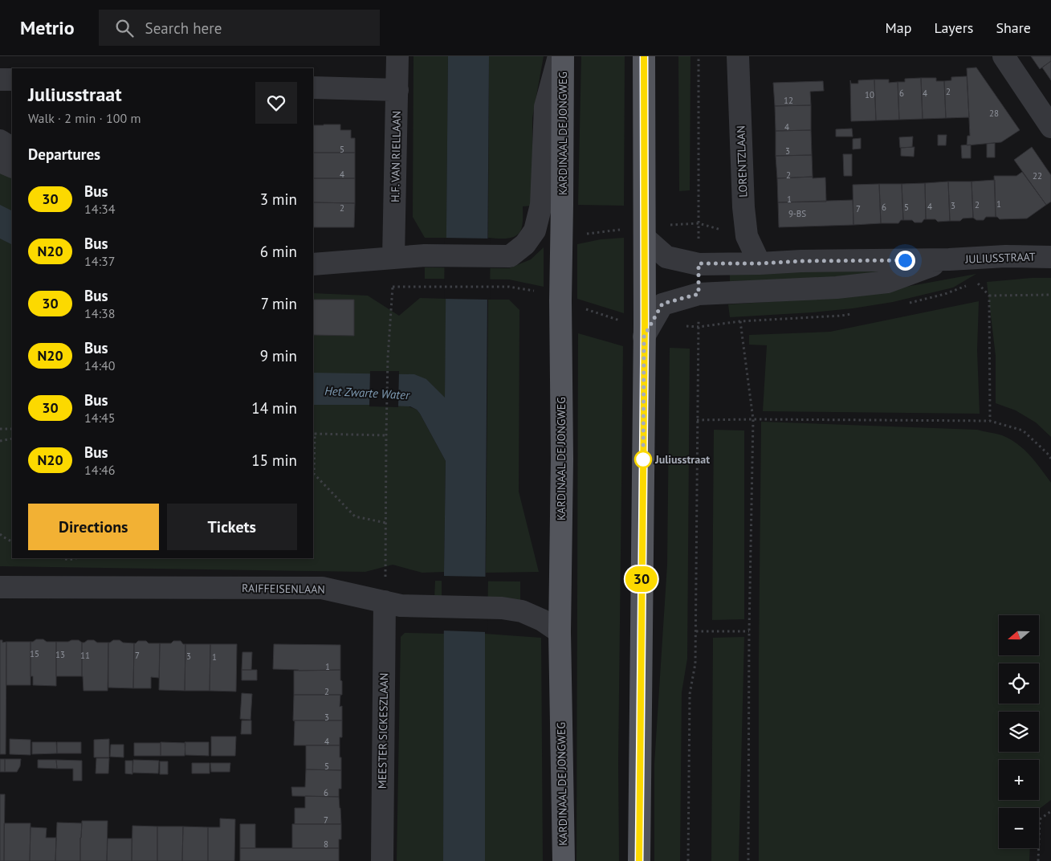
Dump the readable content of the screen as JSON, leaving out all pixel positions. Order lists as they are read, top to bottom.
{
  "streets": {
    "main road": ["KARDINAAL DE JONGWEG"],
    "street": [
      "H.F. VAN RIELLAAN",
      "LORENTZLAAN",
      "JULIUSSTRAAT",
      "RAIFFEISENLAAN",
      "MEESTER SICKESZLAAN"
    ]
  },
  "crossings": [
    ["KARDINAAL DE JONGWEG", "RAIFFEISENLAAN"],
    ["LORENTZLAAN", "JULIUSSTRAAT"],
    ["RAIFFEISENLAAN", "MEESTER SICKESZLAAN"]
  ],
  "water": ["Het Zwarte Water"],
  "places": ["Juliusstraat"],
  "lines": ["bus line 30"],
  "house_numbers": [
    "2",
    "6",
    "4",
    "10",
    "12",
    "28",
    "4",
    "5",
    "3",
    "4",
    "2",
    "22",
    "1",
    "1",
    "2",
    "3",
    "4",
    "6",
    "5",
    "2",
    "7",
    "9-BS",
    "15",
    "13",
    "11",
    "7",
    "3",
    "1",
    "1",
    "2",
    "3",
    "4",
    "5",
    "6",
    "7",
    "8"
  ],
  "north": "left",
  "page": {
    "header": "Metrio",
    "search": "Search here",
    "nav": ["Map", "Layers", "Share"],
    "on_map": "30",
    "heading": [
      ["Juliusstraat", "Walk · 2 min · 100 m"],
      "Departures"
    ],
    "list": [
      {
        "mark": "30",
        "name": "Bus",
        "note": "14:34",
        "value": "3 min"
      },
      {
        "mark": "N20",
        "name": "Bus",
        "note": "14:37",
        "value": "6 min"
      },
      {
        "mark": "30",
        "name": "Bus",
        "note": "14:38",
        "value": "7 min"
      },
      {
        "mark": "N20",
        "name": "Bus",
        "note": "14:40",
        "value": "9 min"
      },
      {
        "mark": "30",
        "name": "Bus",
        "note": "14:45",
        "value": "14 min"
      },
      {
        "mark": "N20",
        "name": "Bus",
        "note": "14:46",
        "value": "15 min"
      }
    ],
    "buttons": ["Directions", "Tickets"],
    "map_buttons": ["+", "−"]
  }
}
